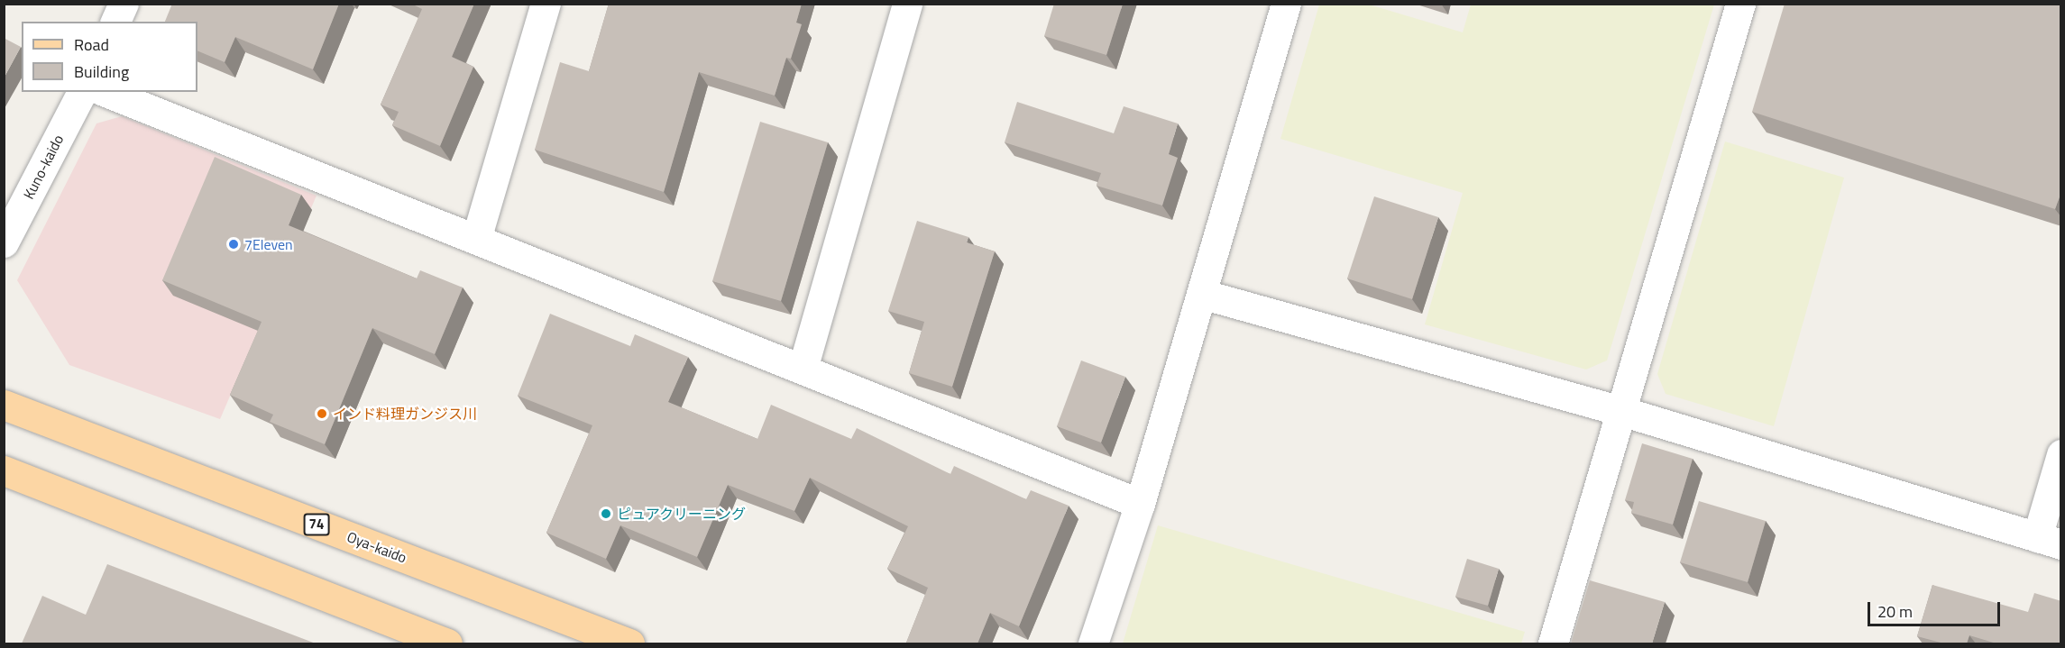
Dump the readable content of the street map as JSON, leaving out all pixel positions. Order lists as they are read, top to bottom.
{
  "streets": {
    "main road": ["74", "Oya-kaido"],
    "street": ["Kuno-kaido"]
  },
  "places": ["7Eleven", "インド料理ガンジス川", "ピュアクリーニング"],
  "legend": ["Road", "Building"],
  "scale_bar": "20 m"
}
